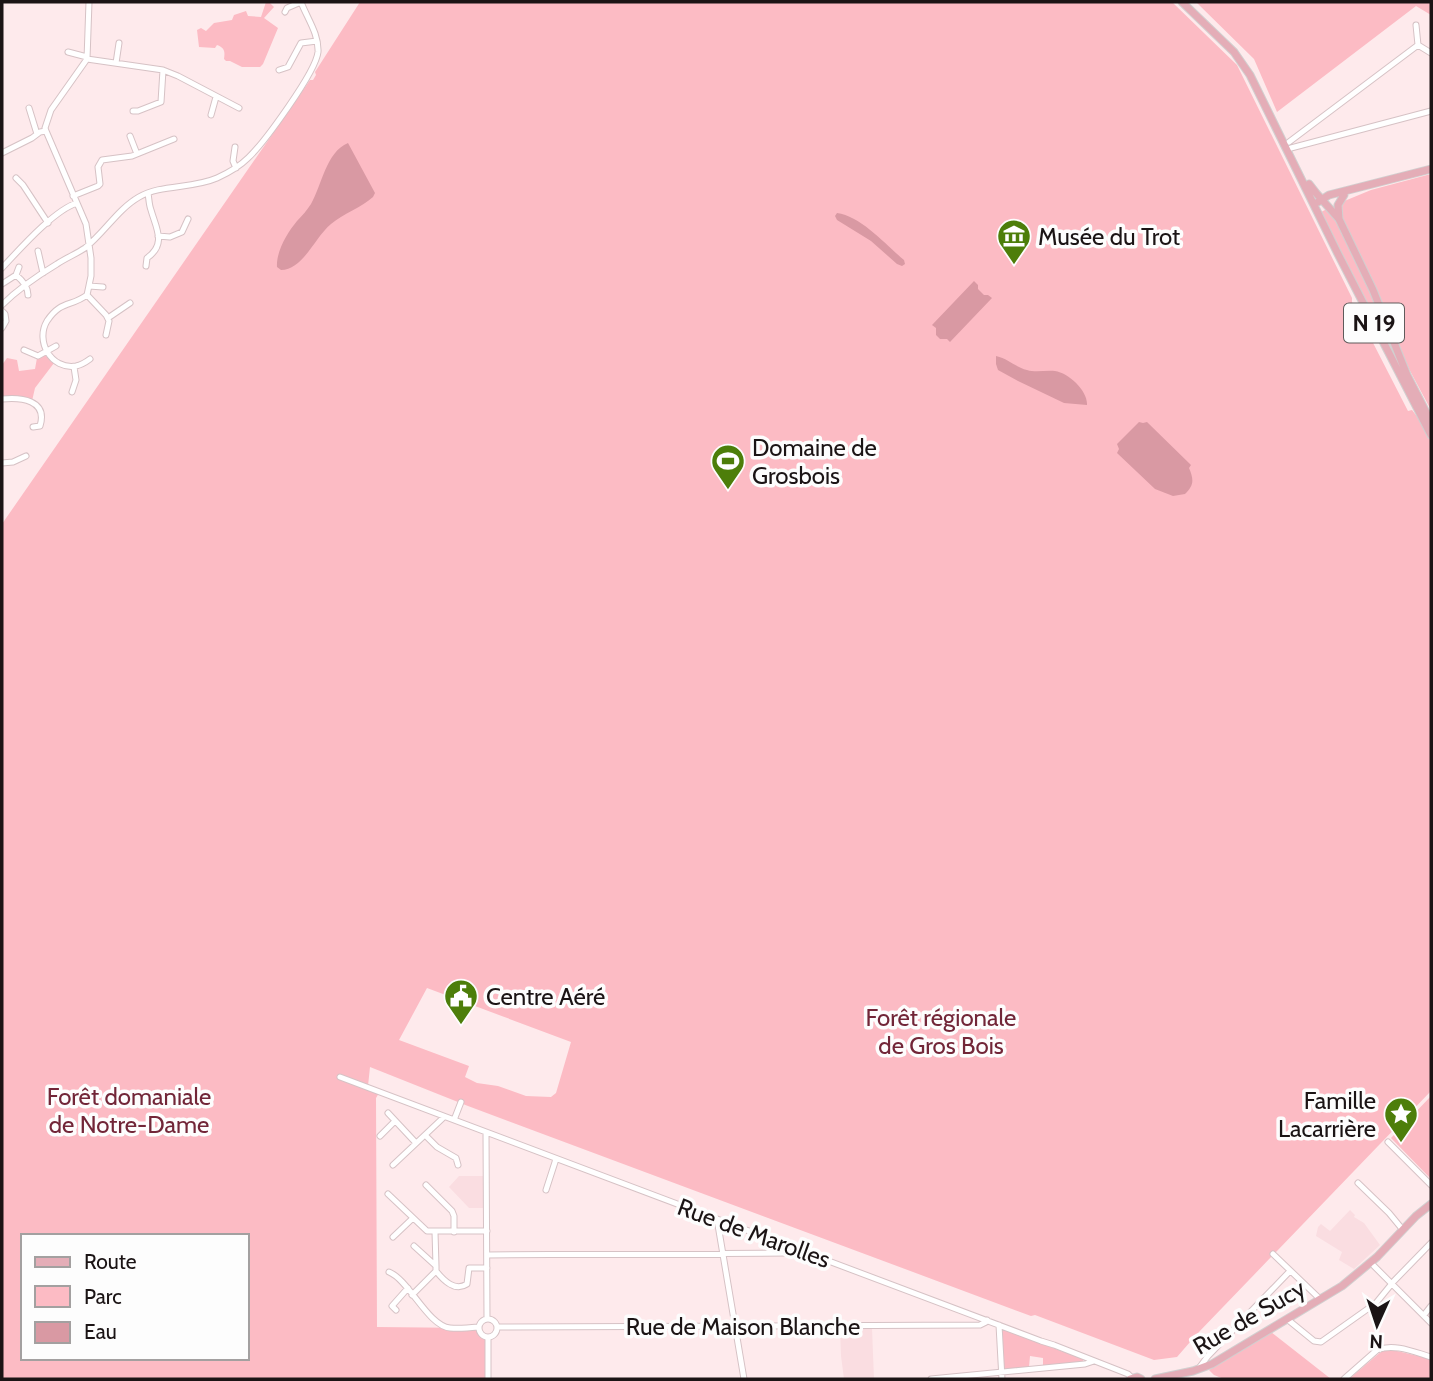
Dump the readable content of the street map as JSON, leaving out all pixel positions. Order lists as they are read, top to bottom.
{
  "streets": {
    "main road": ["N 19", "Rue de Sucy"],
    "street": ["Rue de Marolles", "Rue de Maison Blanche"]
  },
  "crossings": [
    ["Rue de Marolles", "Rue de Maison Blanche"]
  ],
  "parks": ["Forêt régionale de Gros Bois", "Forêt domaniale de Notre-Dame"],
  "places": {
    "museum": ["Musée du Trot"],
    "sports": ["Domaine de Grosbois"],
    "public building": ["Centre Aéré"],
    "place": ["Famille Lacarrière"]
  },
  "legend": ["Route", "Parc", "Eau"],
  "north": "bottom"
}
